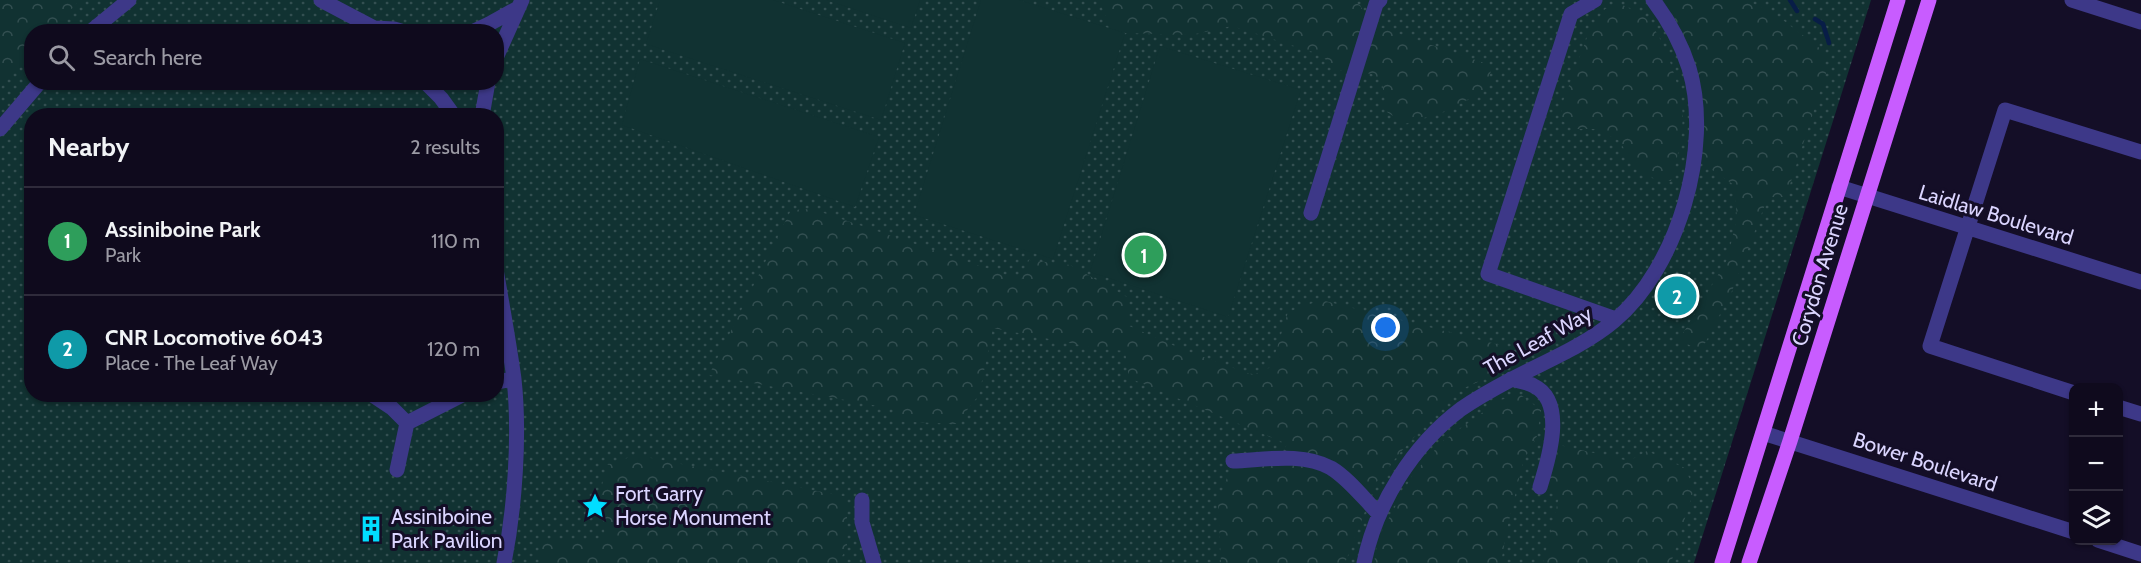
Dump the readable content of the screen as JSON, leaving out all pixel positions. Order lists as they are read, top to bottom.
{
  "streets": {
    "main road": ["Corydon Avenue"],
    "street": ["Laidlaw Boulevard", "The Leaf Way", "Bower Boulevard"]
  },
  "crossings": [
    ["Laidlaw Boulevard", "Corydon Avenue"],
    ["Corydon Avenue", "Bower Boulevard"]
  ],
  "places": {
    "place": ["Fort Garry Horse Monument"],
    "building": ["Assiniboine Park Pavilion"]
  },
  "page": {
    "search": "Search here",
    "heading": ["Nearby", "2 results"],
    "list": [
      {
        "mark": "1",
        "name": "Assiniboine Park",
        "note": "Park",
        "value": "110 m"
      },
      {
        "mark": "2",
        "name": "CNR Locomotive 6043",
        "note": "Place · The Leaf Way",
        "value": "120 m"
      }
    ],
    "pins": ["1", "2"],
    "map_buttons": ["+", "−"]
  }
}
